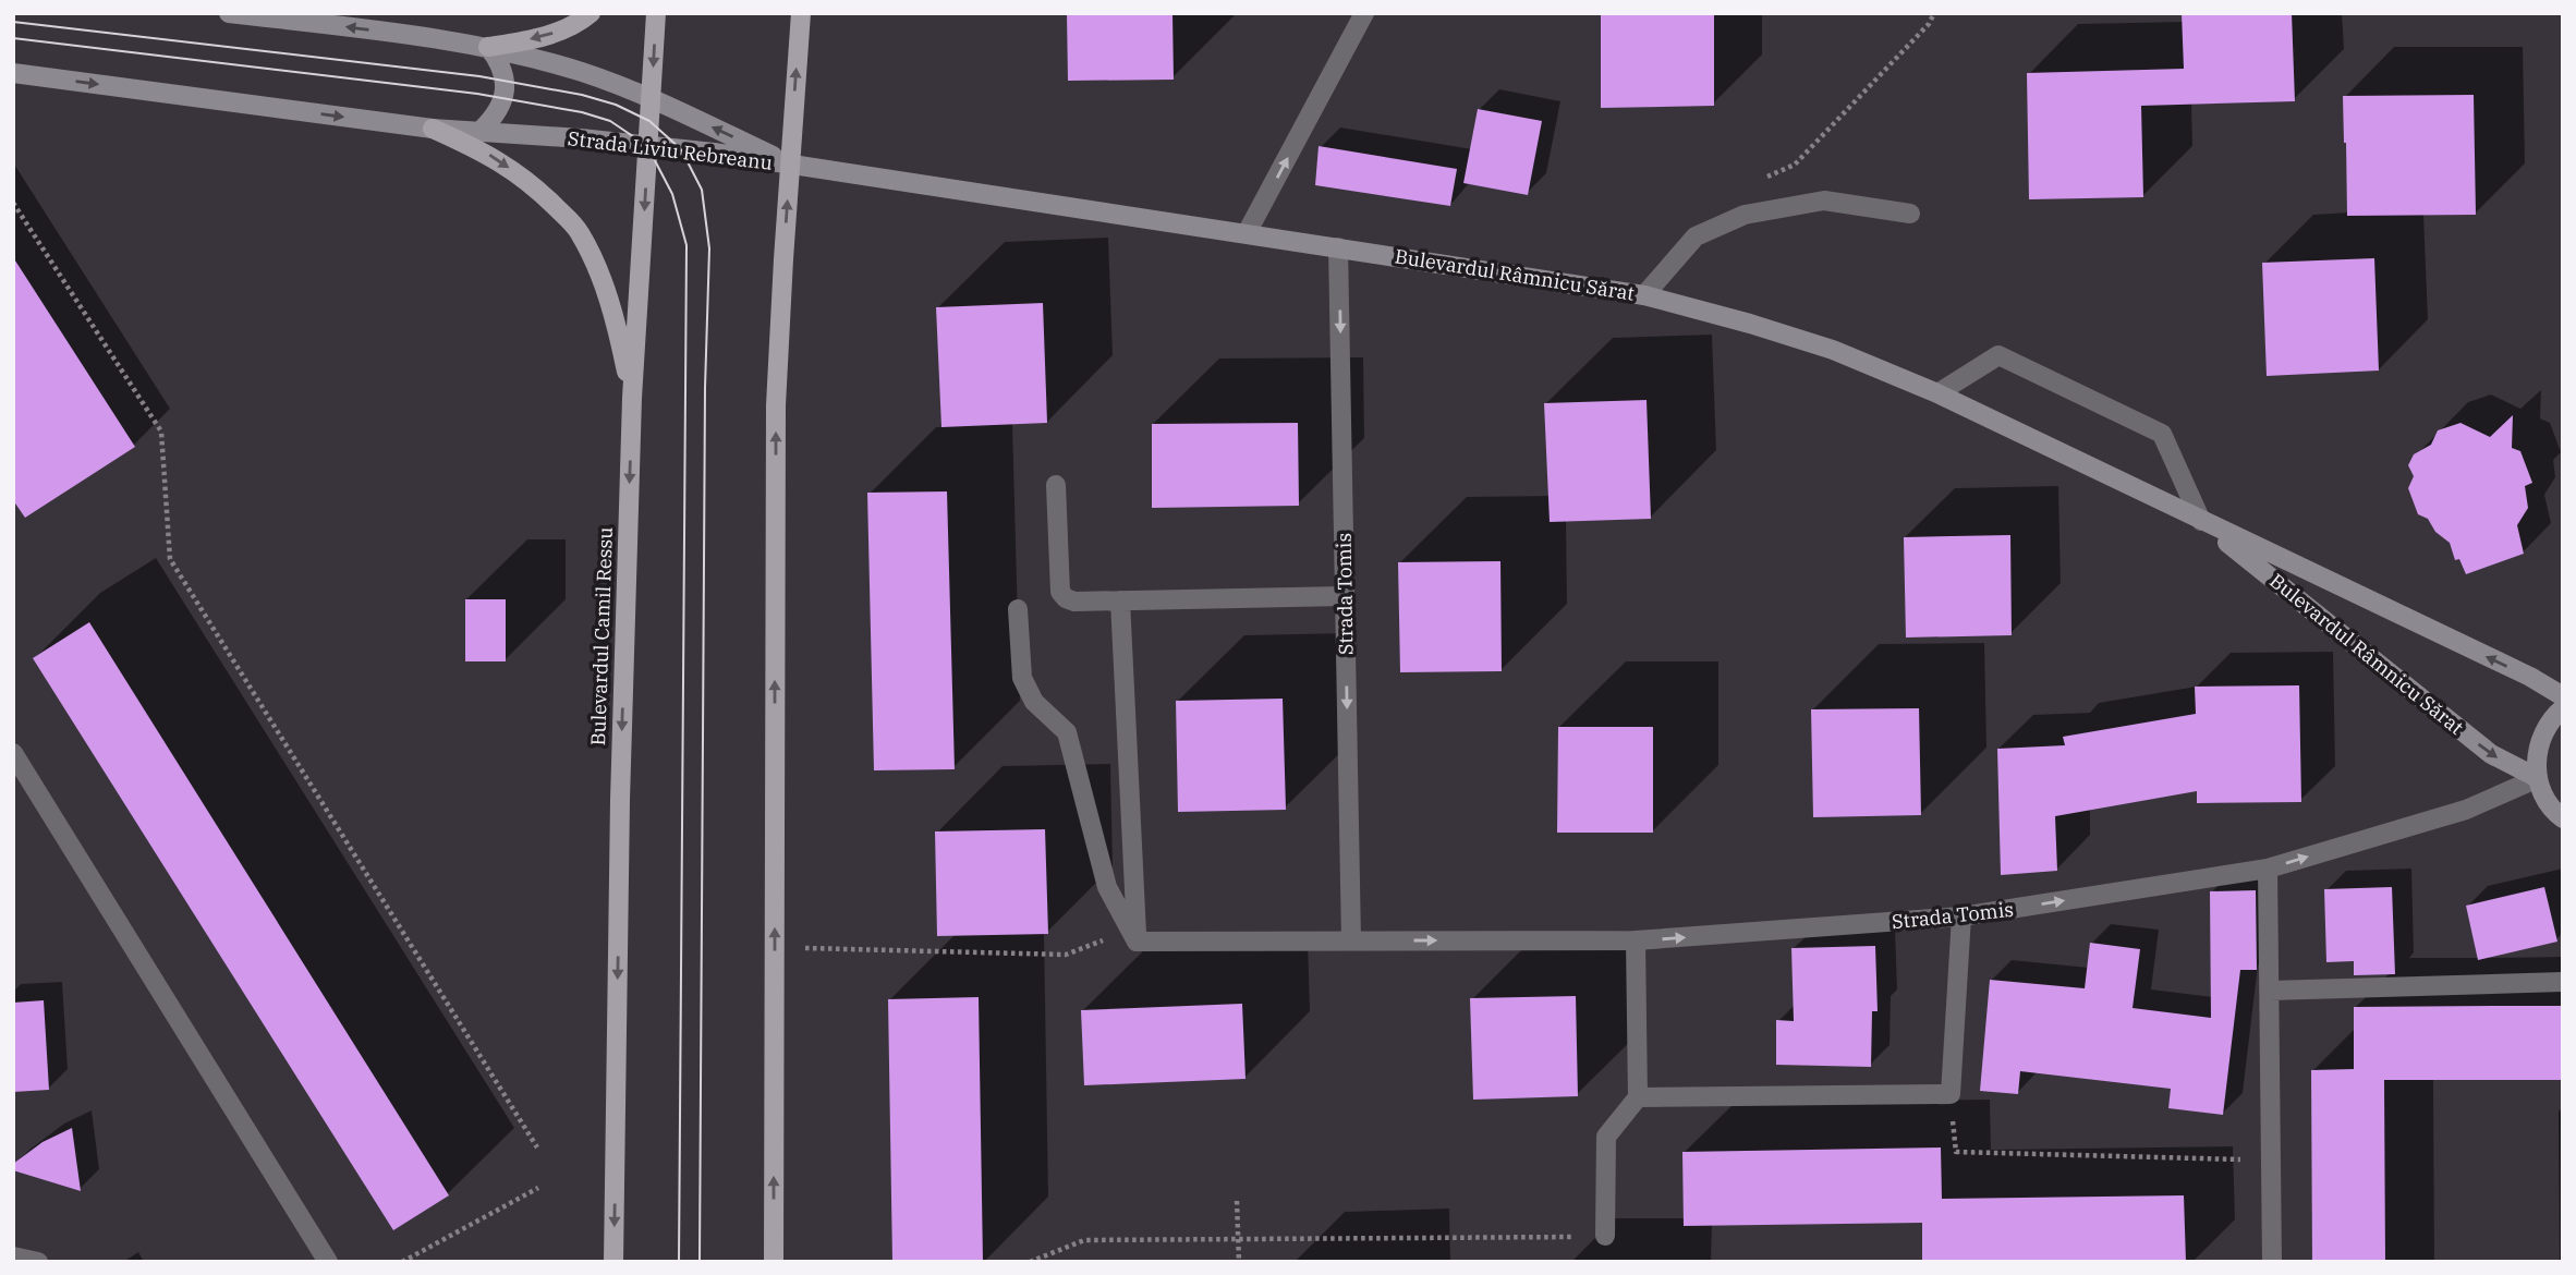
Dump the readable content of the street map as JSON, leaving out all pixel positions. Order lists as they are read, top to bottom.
{
  "streets": {
    "main road": ["Bulevardul Camil Ressu"],
    "street": ["Strada Liviu Rebreanu", "Bulevardul Râmnicu Sărat", "Strada Tomis"]
  },
  "crossings": [
    ["Strada Liviu Rebreanu", "Bulevardul Râmnicu Sărat"],
    ["Strada Liviu Rebreanu", "Bulevardul Camil Ressu"],
    ["Bulevardul Râmnicu Sărat", "Strada Tomis"]
  ]
}
